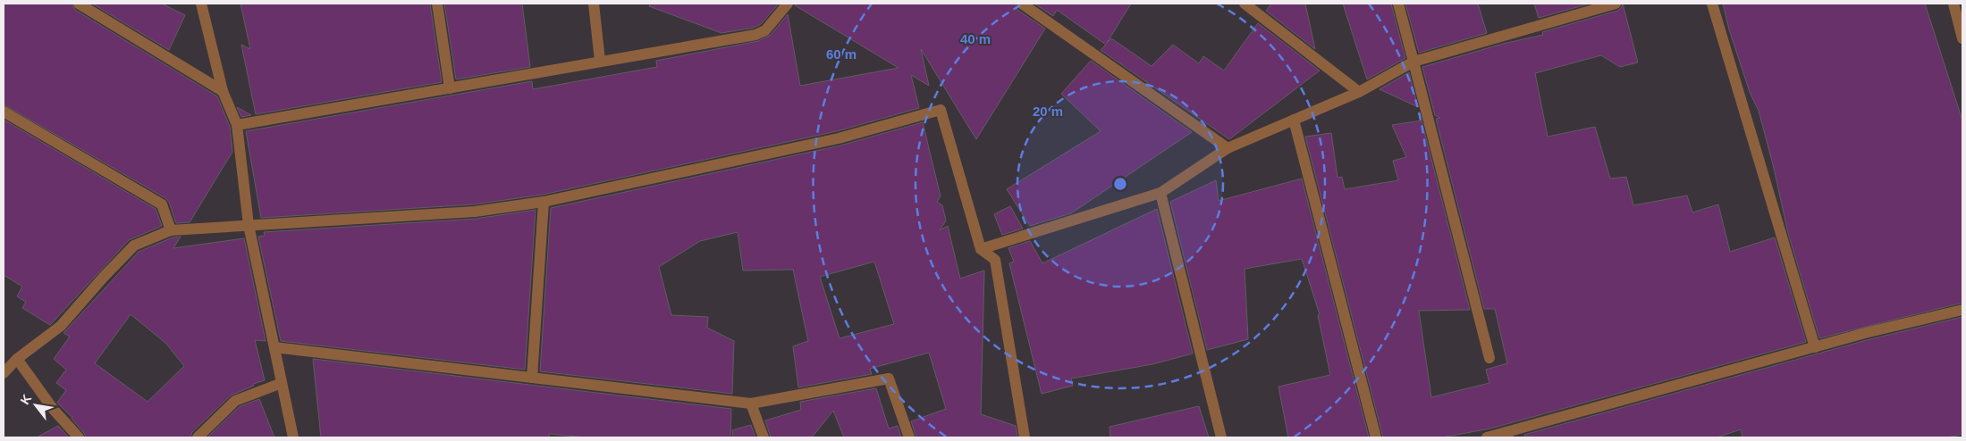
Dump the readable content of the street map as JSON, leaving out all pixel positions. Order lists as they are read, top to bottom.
{
  "north": "top left",
  "rings": ["40 m", "60 m", "20 m"]
}
